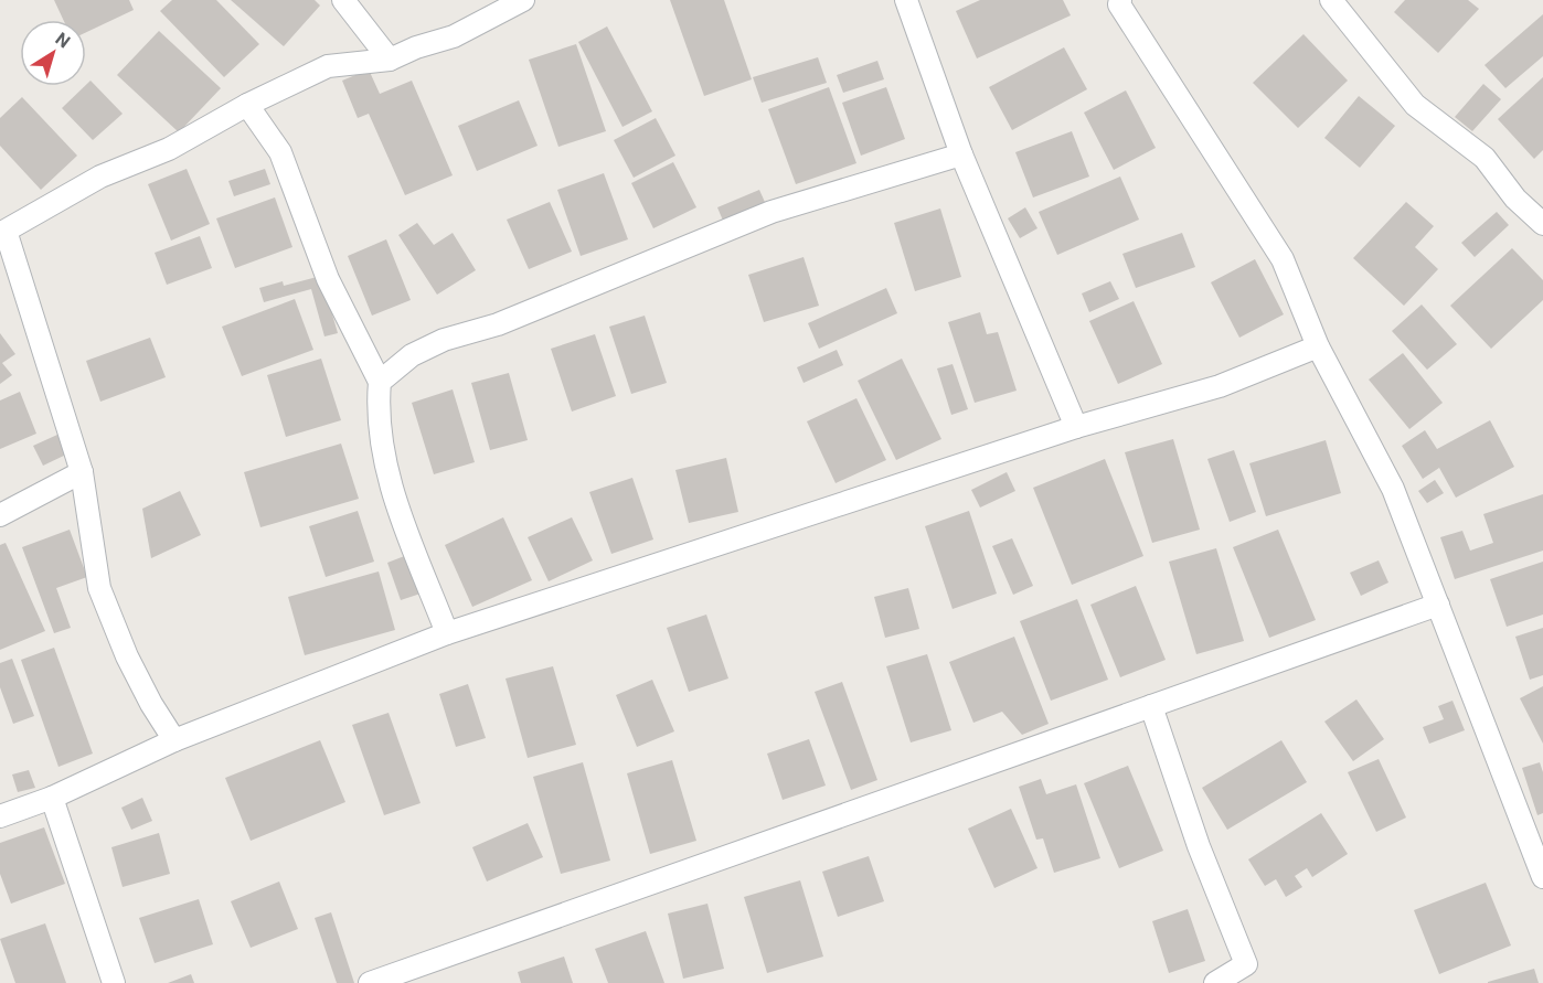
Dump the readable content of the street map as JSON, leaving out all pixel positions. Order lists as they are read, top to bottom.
{
  "north": "top right"
}
